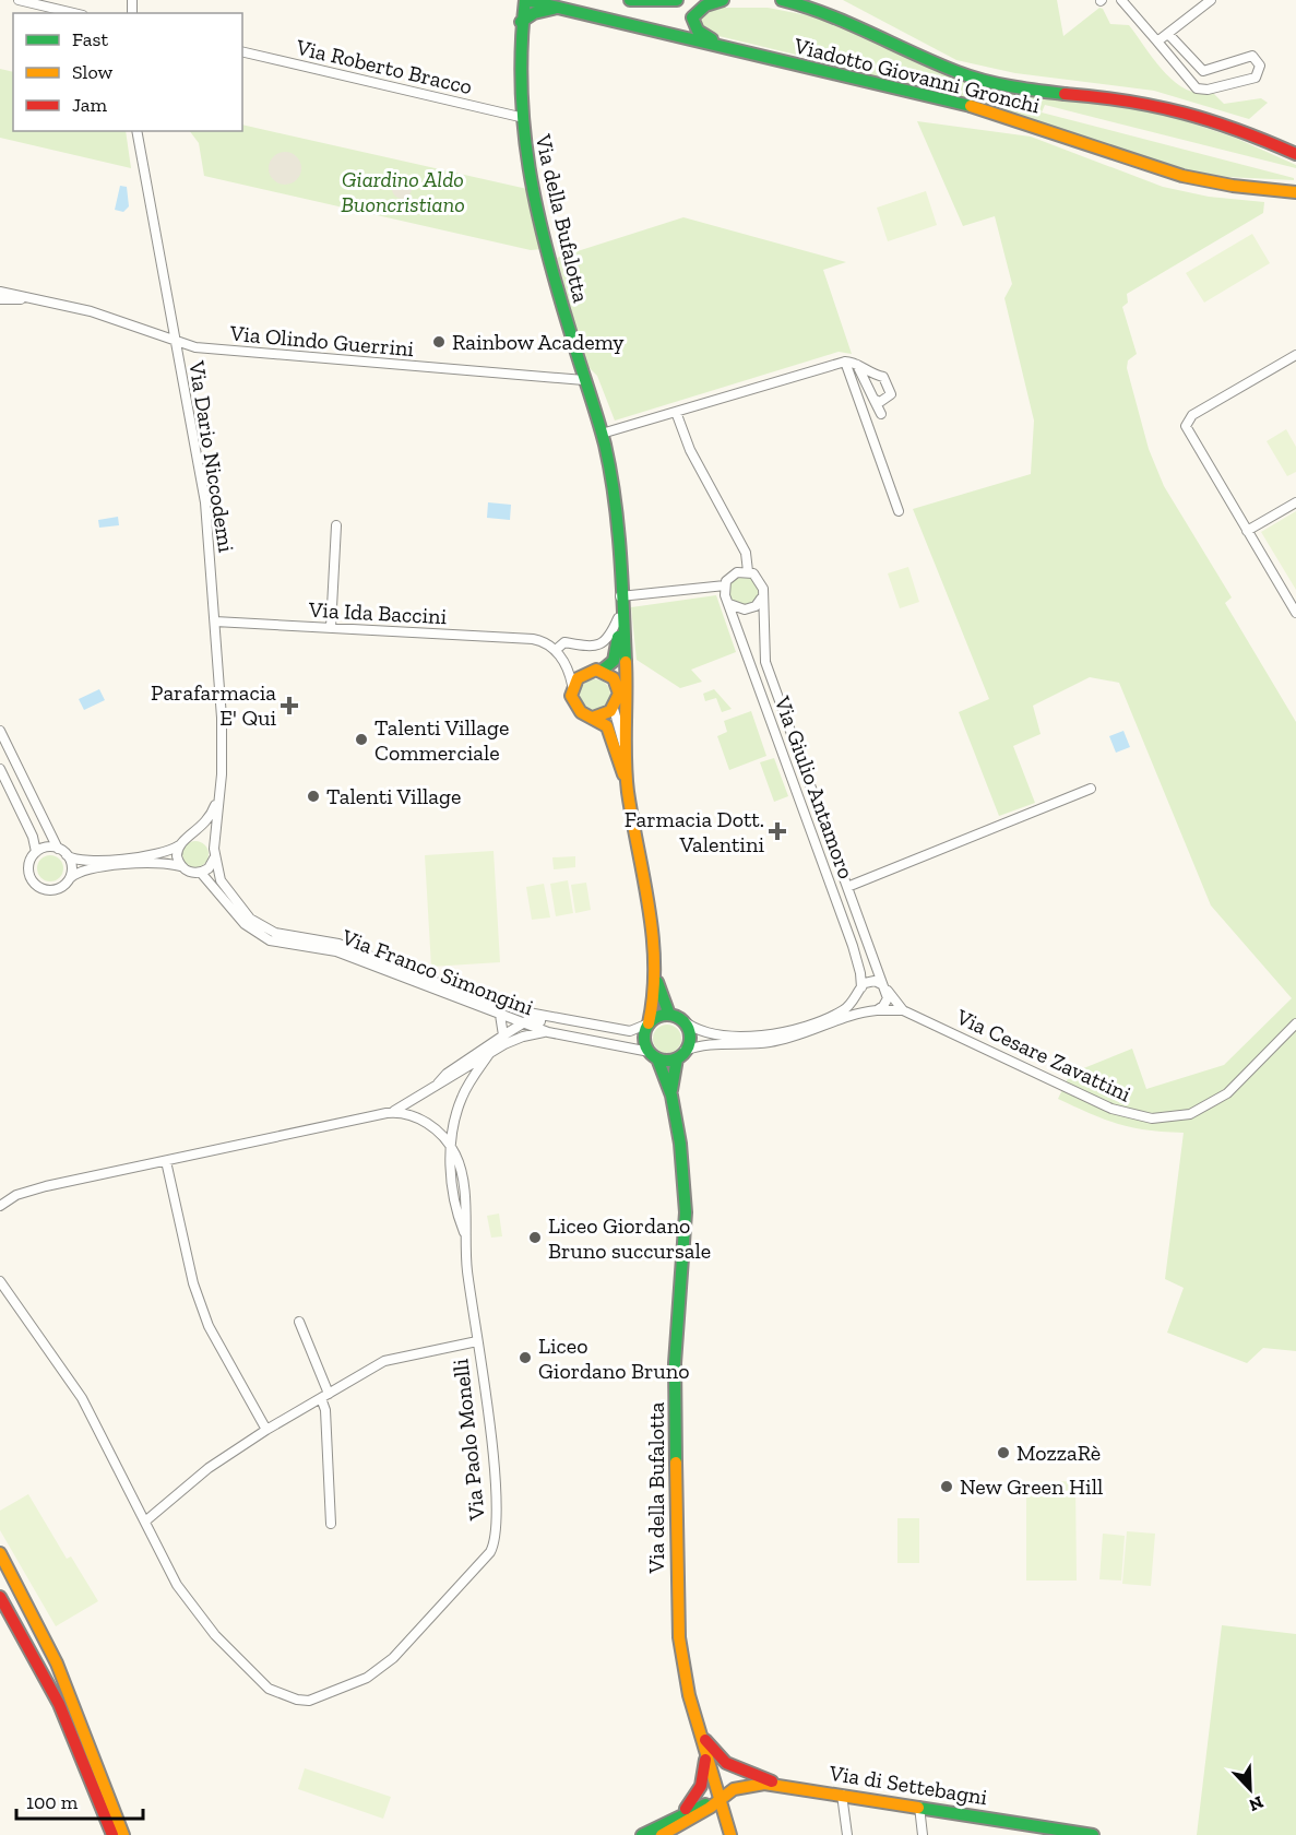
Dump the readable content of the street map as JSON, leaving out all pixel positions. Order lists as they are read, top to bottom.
{
  "streets": {
    "street": [
      "Via Roberto Bracco",
      "Viadotto Giovanni Gronchi",
      "Via della Bufalotta",
      "Via Olindo Guerrini",
      "Via Dario Niccodemi",
      "Via Ida Baccini",
      "Via Giulio Antamoro",
      "Via Franco Simongini",
      "Via Cesare Zavattini",
      "Via Paolo Monelli",
      "Via di Settebagni"
    ]
  },
  "crossings": [
    ["Via Roberto Bracco", "Via della Bufalotta"],
    ["Viadotto Giovanni Gronchi", "Via della Bufalotta"],
    ["Via della Bufalotta", "Via Olindo Guerrini"],
    ["Via della Bufalotta", "Via Franco Simongini"],
    ["Via della Bufalotta", "Via Cesare Zavattini"],
    ["Via della Bufalotta", "Via di Settebagni"],
    ["Via Olindo Guerrini", "Via Dario Niccodemi"],
    ["Via Dario Niccodemi", "Via Ida Baccini"],
    ["Via Dario Niccodemi", "Via Franco Simongini"],
    ["Via Giulio Antamoro", "Via Cesare Zavattini"],
    ["Via Franco Simongini", "Via Cesare Zavattini"]
  ],
  "parks": ["Giardino Aldo Buoncristiano"],
  "places": {
    "other": [
      "Rainbow Academy",
      "Talenti Village Commerciale",
      "Talenti Village",
      "Liceo Giordano Bruno succursale",
      "Liceo Giordano Bruno",
      "MozzaRè",
      "New Green Hill"
    ],
    "health": ["Parafarmacia E' Qui", "Farmacia Dott. Valentini"]
  },
  "legend": ["Fast", "Slow", "Jam"],
  "scale_bar": "100 m",
  "north": "bottom right"
}
